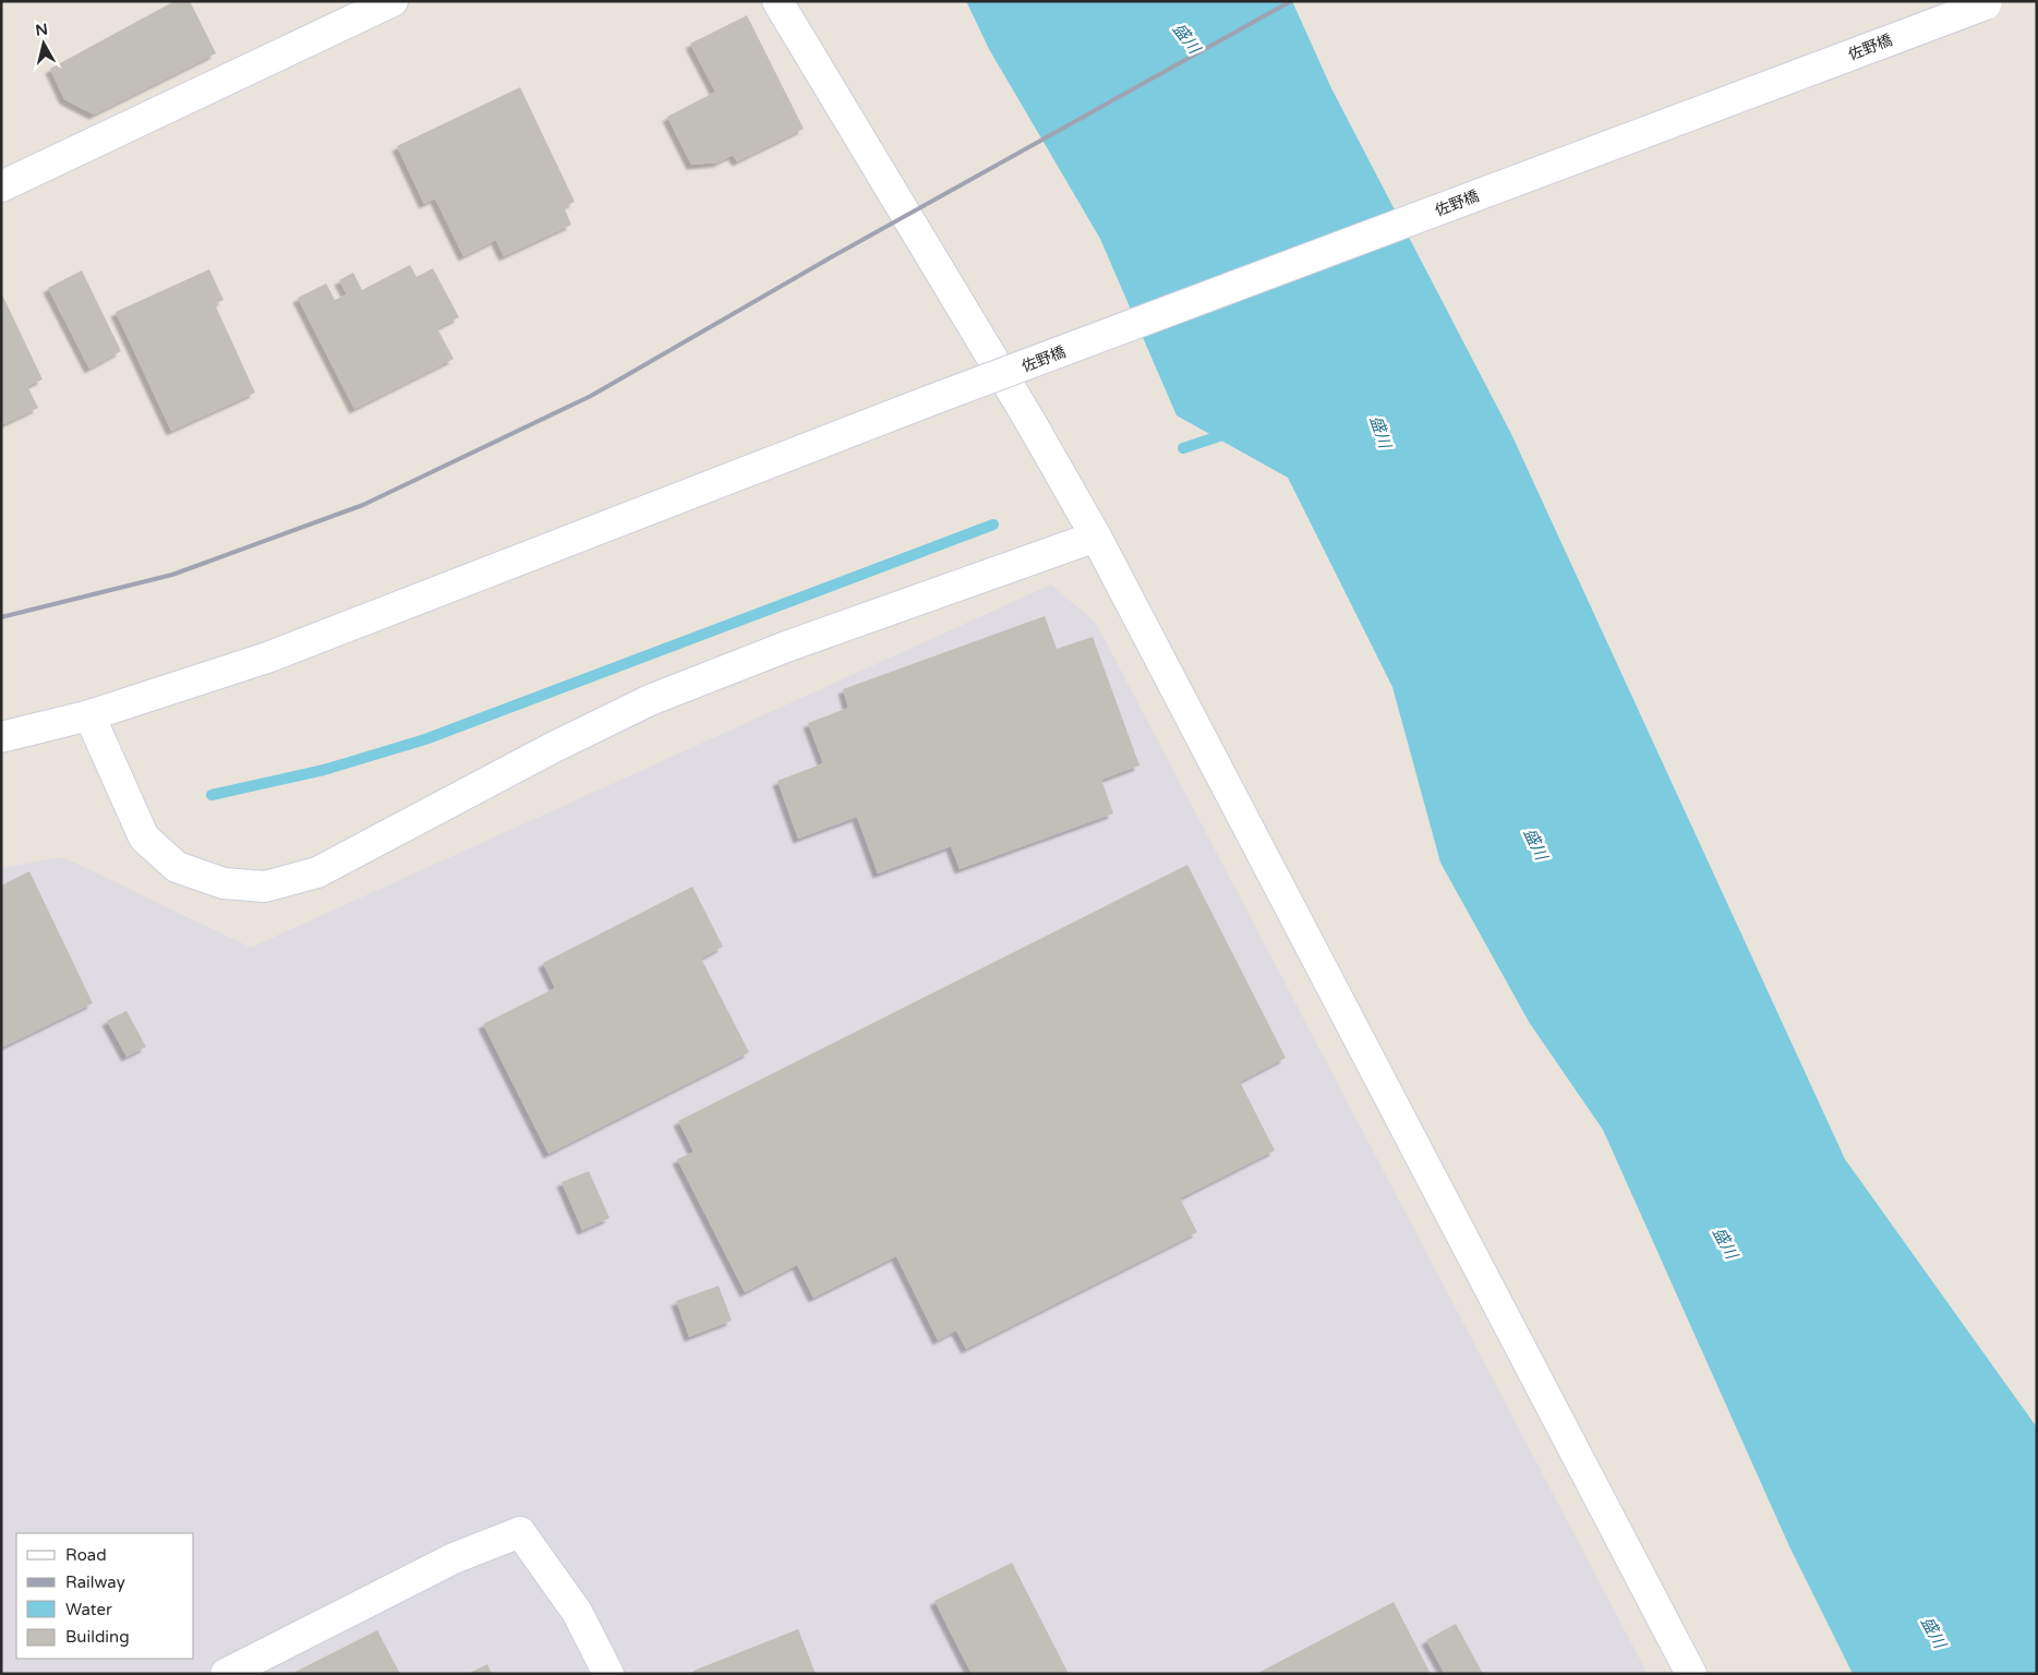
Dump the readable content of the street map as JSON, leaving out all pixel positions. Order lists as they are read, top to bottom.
{
  "streets": {
    "street": ["佐野橋"]
  },
  "water": ["盛川"],
  "legend": [
    "Road",
    "Railway",
    "Water",
    "Building"
  ],
  "north": "top"
}
